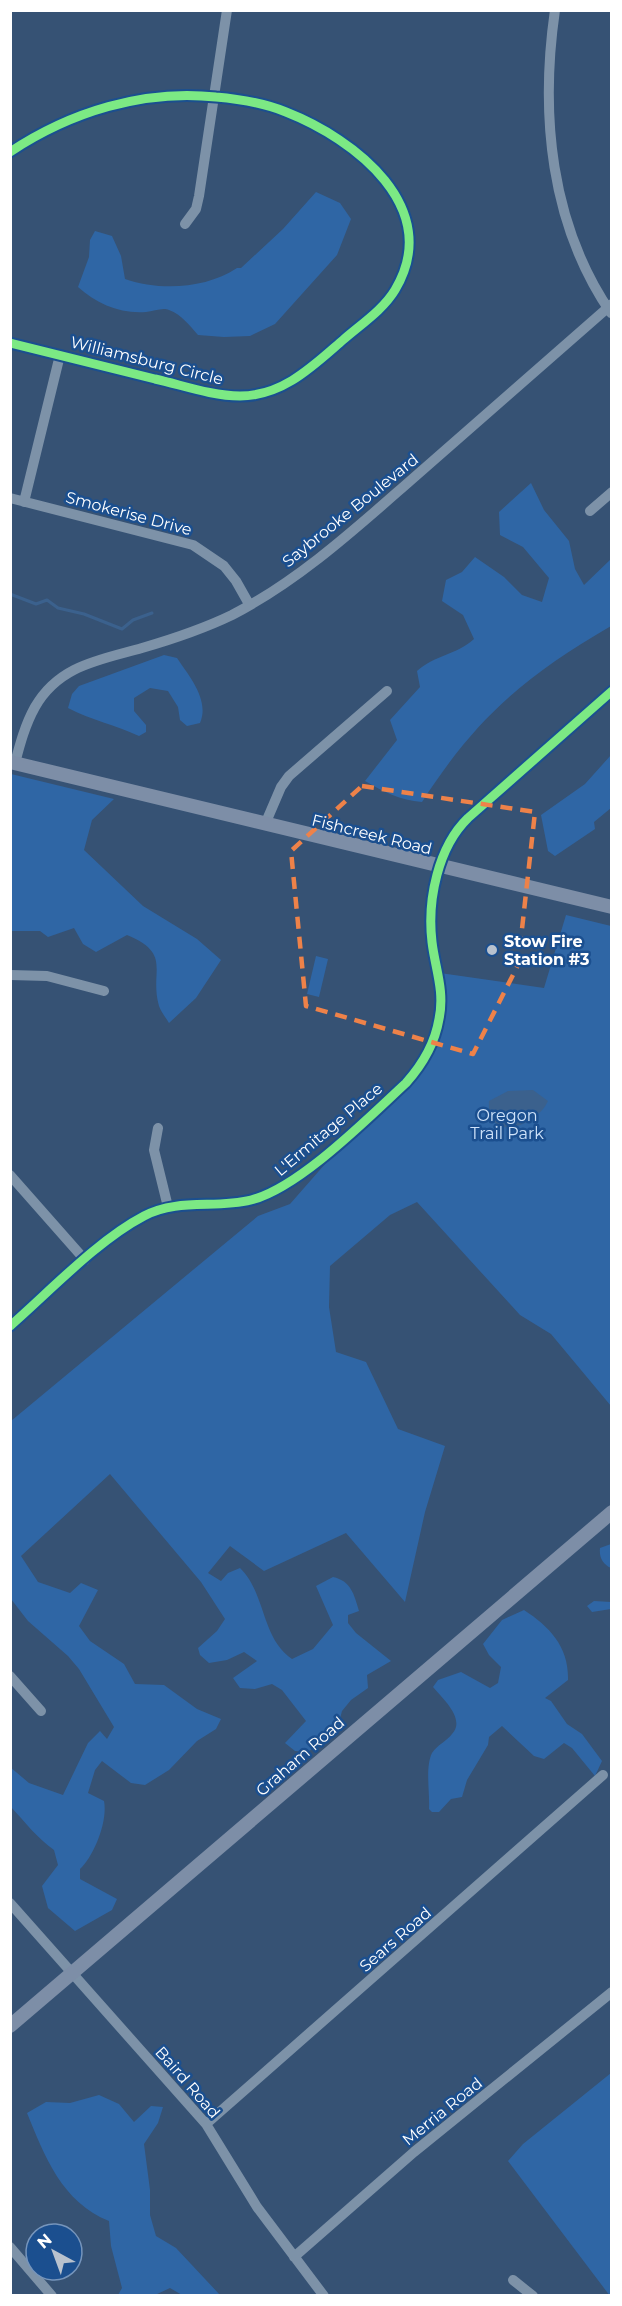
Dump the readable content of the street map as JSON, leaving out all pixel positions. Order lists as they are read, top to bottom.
{
  "streets": {
    "main road": ["Fishcreek Road", "Graham Road"],
    "street": [
      "Williamsburg Circle",
      "Saybrooke Boulevard",
      "Smokerise Drive",
      "L'Ermitage Place",
      "Sears Road",
      "Baird Road",
      "Merria Road"
    ]
  },
  "crossings": [
    ["Saybrooke Boulevard", "Smokerise Drive"],
    ["Saybrooke Boulevard", "Fishcreek Road"],
    ["Fishcreek Road", "L'Ermitage Place"],
    ["Graham Road", "Baird Road"],
    ["Sears Road", "Baird Road"],
    ["Baird Road", "Merria Road"]
  ],
  "parks": ["Oregon Trail Park"],
  "places": ["Stow Fire Station #3"],
  "north": "top left"
}
